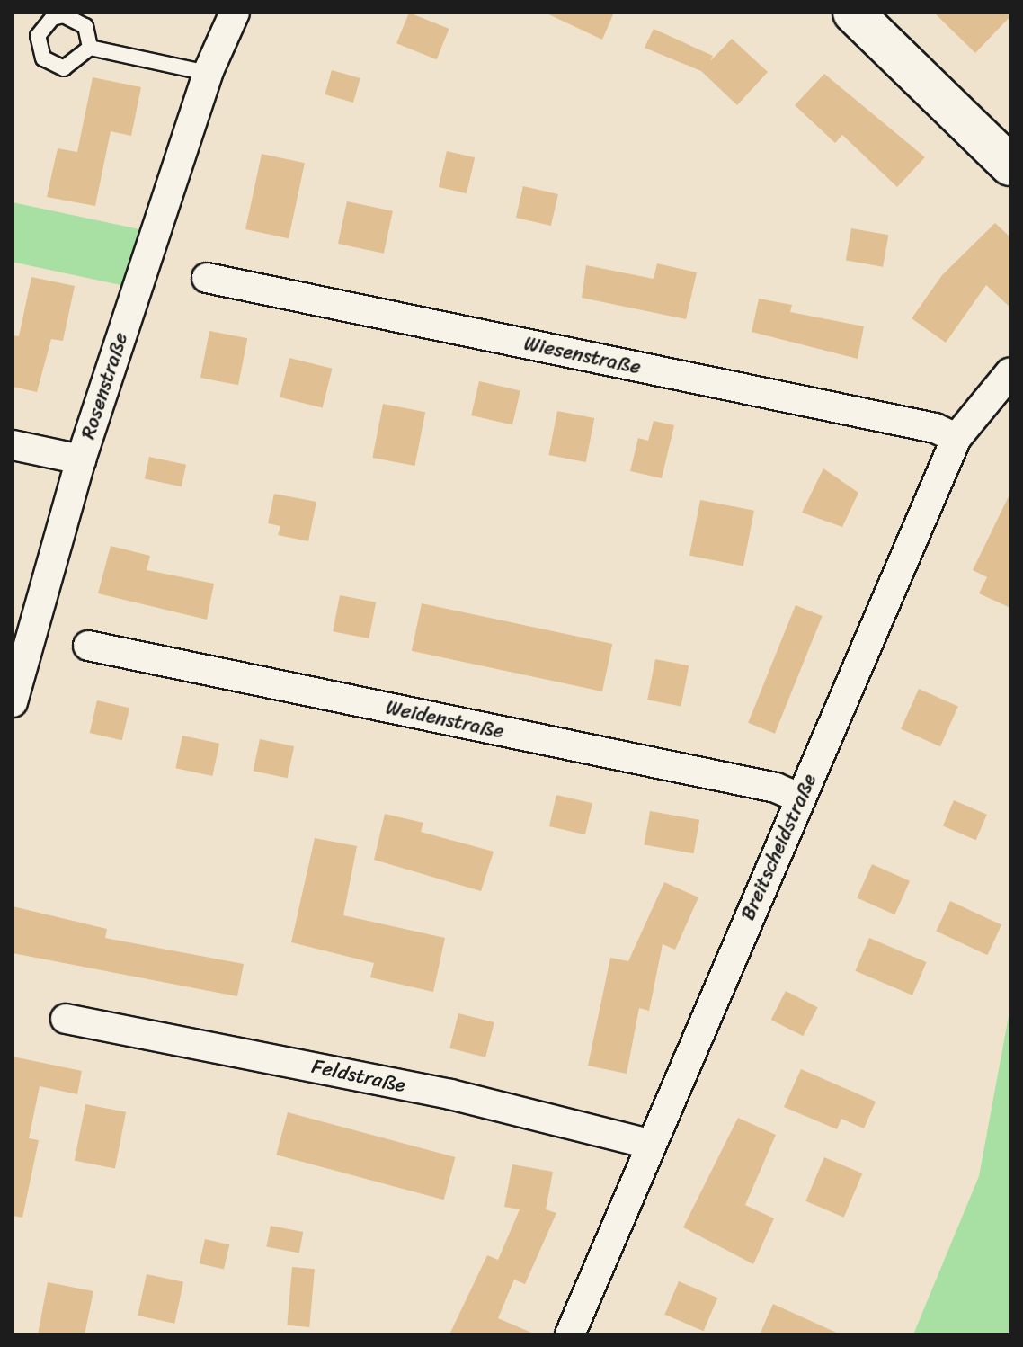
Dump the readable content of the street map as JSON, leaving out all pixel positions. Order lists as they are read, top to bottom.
{
  "streets": {
    "street": [
      "Wiesenstraße",
      "Rosenstraße",
      "Weidenstraße",
      "Breitscheidstraße",
      "Feldstraße"
    ]
  },
  "crossings": [
    ["Wiesenstraße", "Breitscheidstraße"],
    ["Weidenstraße", "Breitscheidstraße"],
    ["Breitscheidstraße", "Feldstraße"]
  ]
}
